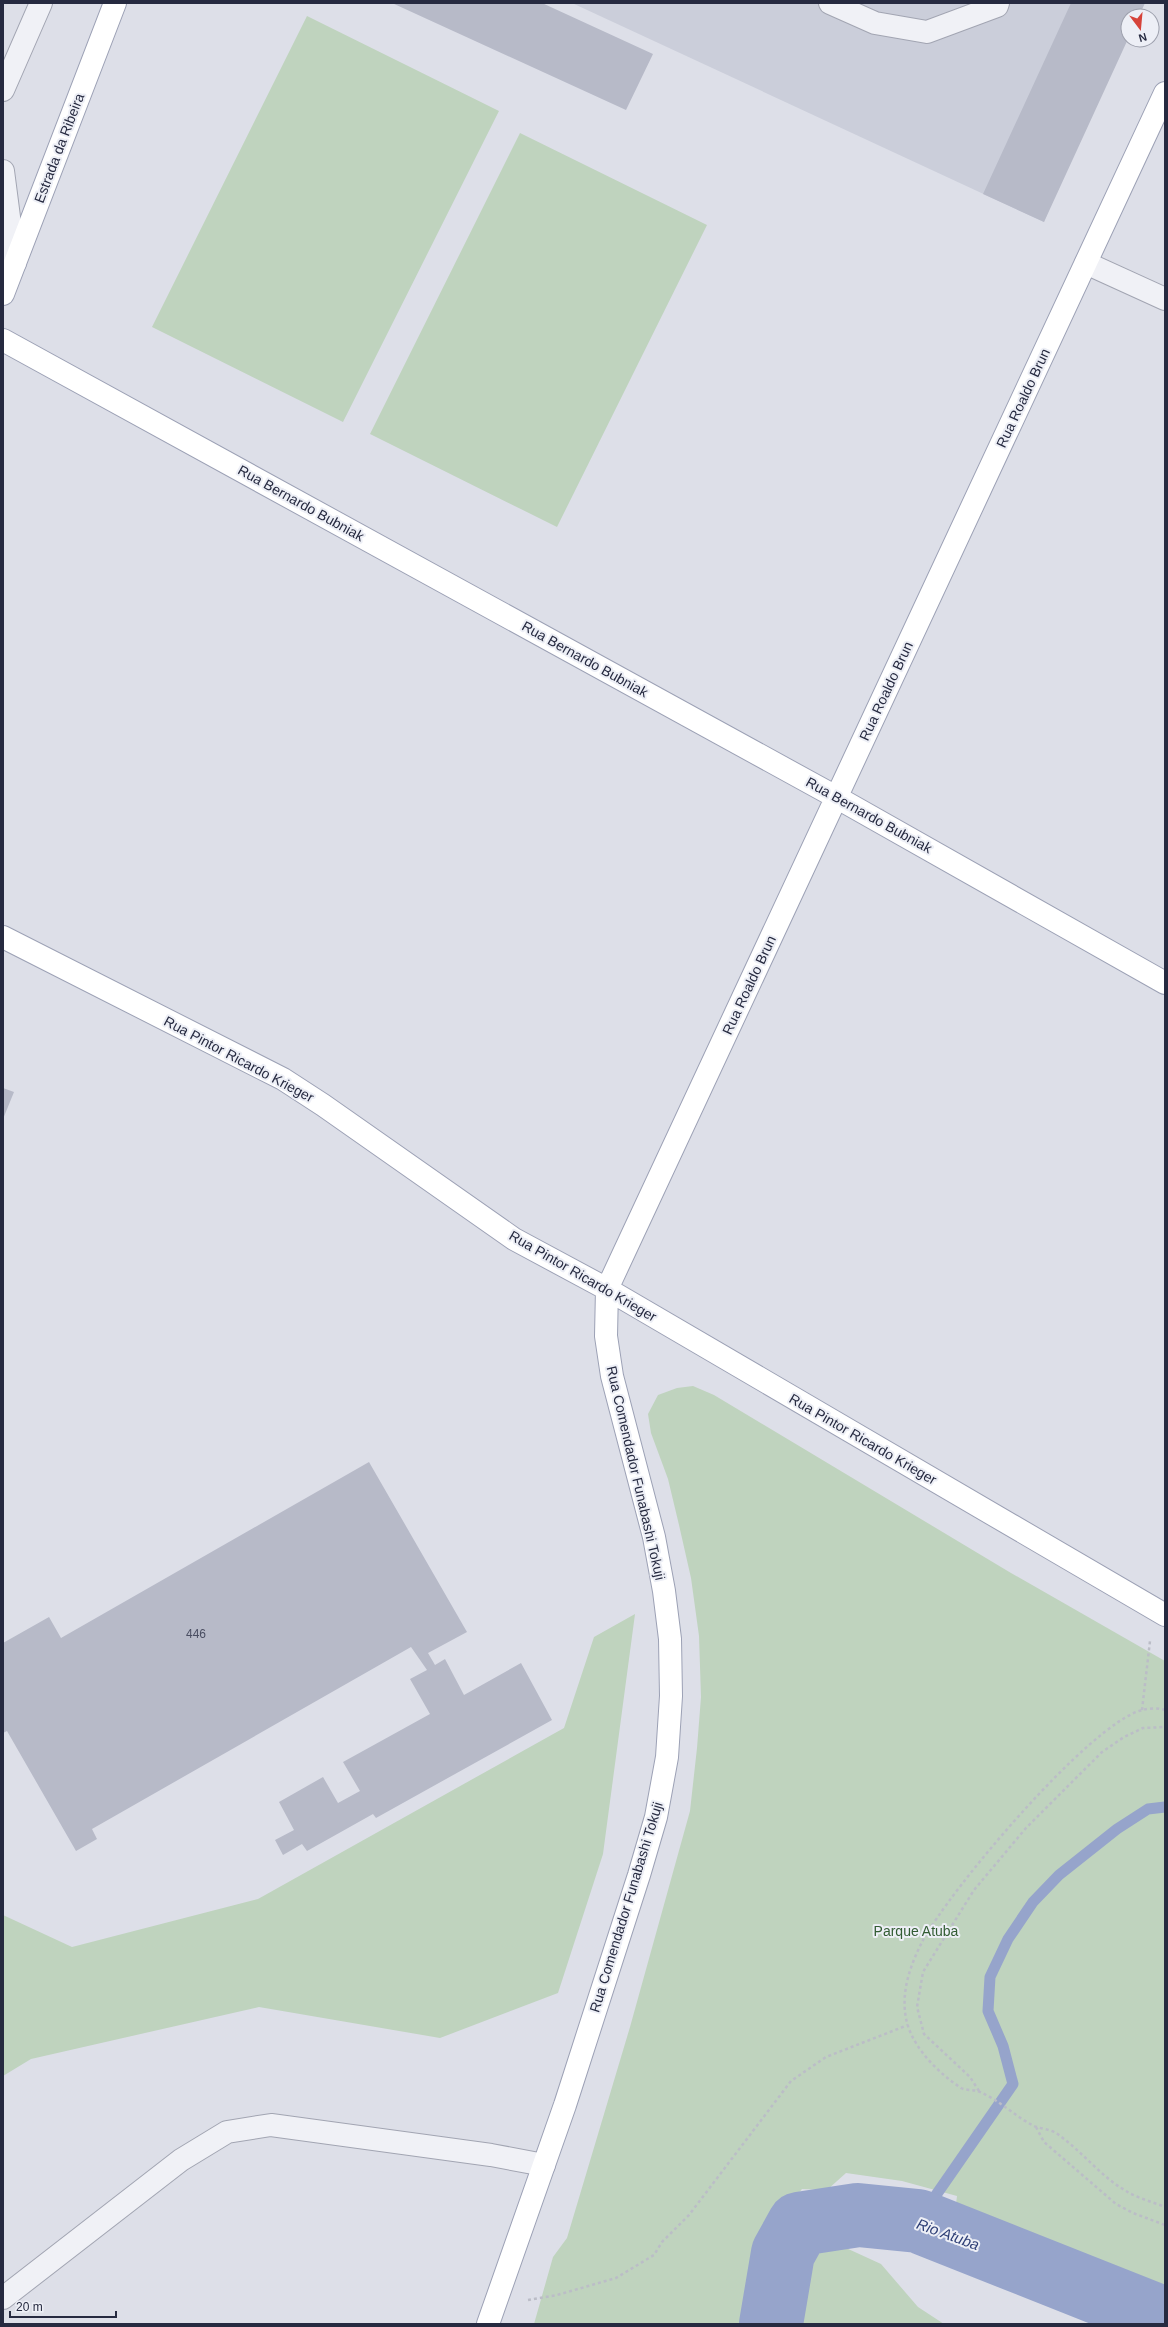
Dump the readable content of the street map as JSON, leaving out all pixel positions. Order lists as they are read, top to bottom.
{
  "streets": {
    "main road": [
      "Estrada da Ribeira",
      "Rua Roaldo Brun",
      "Rua Bernardo Bubniak",
      "Rua Pintor Ricardo Krieger",
      "Rua Comendador Funabashi Tokuji"
    ]
  },
  "crossings": [
    ["Rua Roaldo Brun", "Rua Bernardo Bubniak"],
    ["Rua Roaldo Brun", "Rua Pintor Ricardo Krieger"],
    ["Rua Roaldo Brun", "Rua Comendador Funabashi Tokuji"],
    ["Rua Pintor Ricardo Krieger", "Rua Comendador Funabashi Tokuji"]
  ],
  "water": ["Rio Atuba"],
  "parks": ["Parque Atuba"],
  "house_numbers": ["446"],
  "scale_bar": "20 m",
  "north": "bottom"
}
